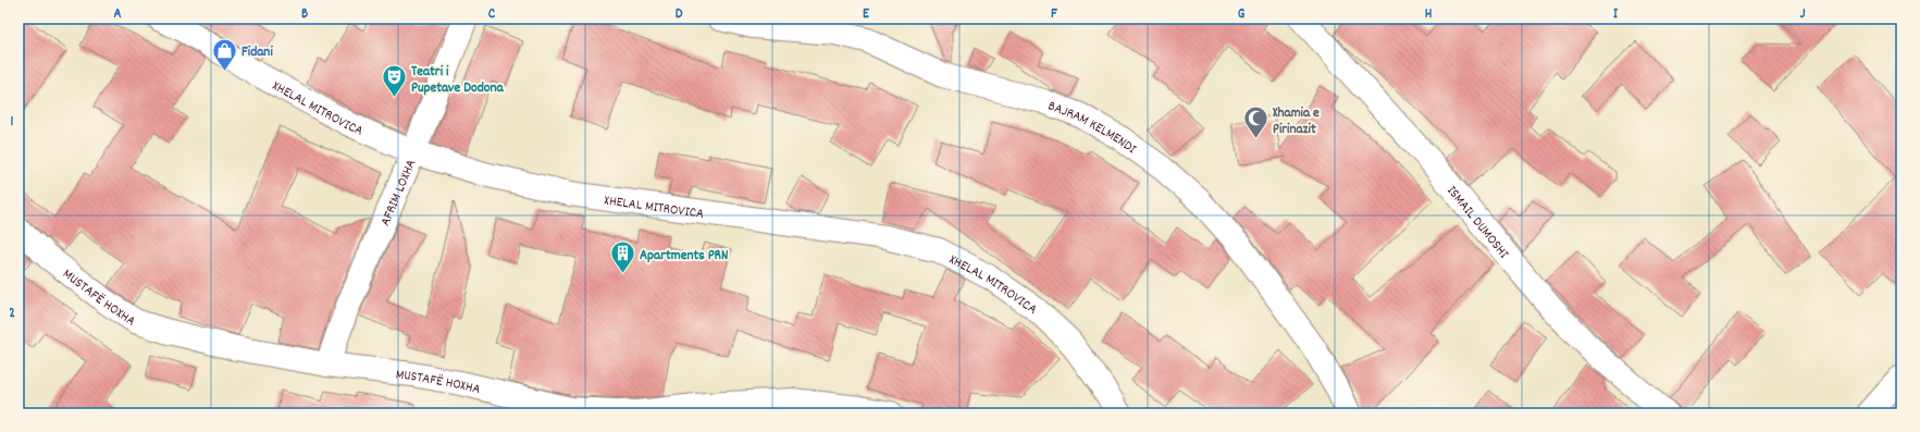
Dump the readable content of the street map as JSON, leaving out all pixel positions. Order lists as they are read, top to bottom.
{
  "streets": {
    "street": [
      "XHELAL MITROVICA",
      "BAJRAM KELMENDI",
      "AFRIM LOXHA",
      "ISMAIL DUMOSHI",
      "MUSTAFË HOXHA"
    ]
  },
  "crossings": [
    ["XHELAL MITROVICA", "AFRIM LOXHA"],
    ["AFRIM LOXHA", "MUSTAFË HOXHA"]
  ],
  "places": {
    "shop": ["Fidani"],
    "theatre": ["Teatri i Pupetave Dodona"],
    "mosque": ["Xhamia e Pirinazit"],
    "building": ["Apartments PRN"]
  },
  "grid": {
    "columns": [
      "A",
      "B",
      "C",
      "D",
      "E",
      "F",
      "G",
      "H",
      "I",
      "J"
    ],
    "rows": ["1", "2"]
  }
}
